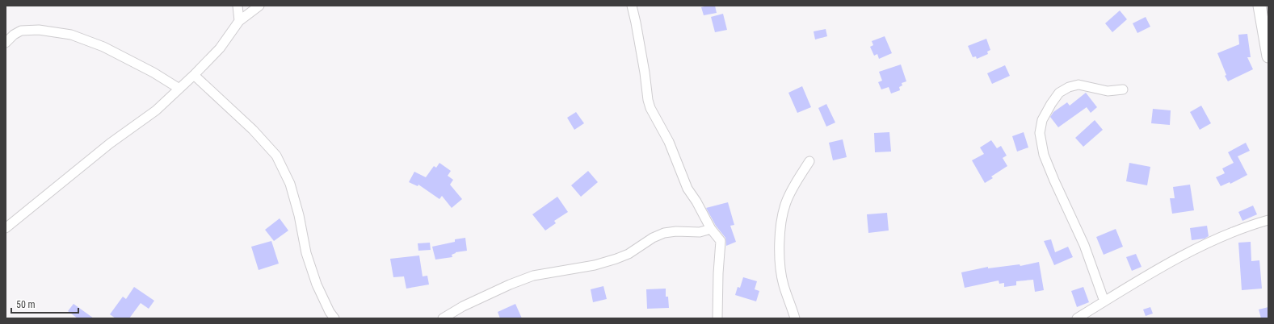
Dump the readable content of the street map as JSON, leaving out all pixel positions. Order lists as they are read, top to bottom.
{
  "scale_bar": "50 m"
}
